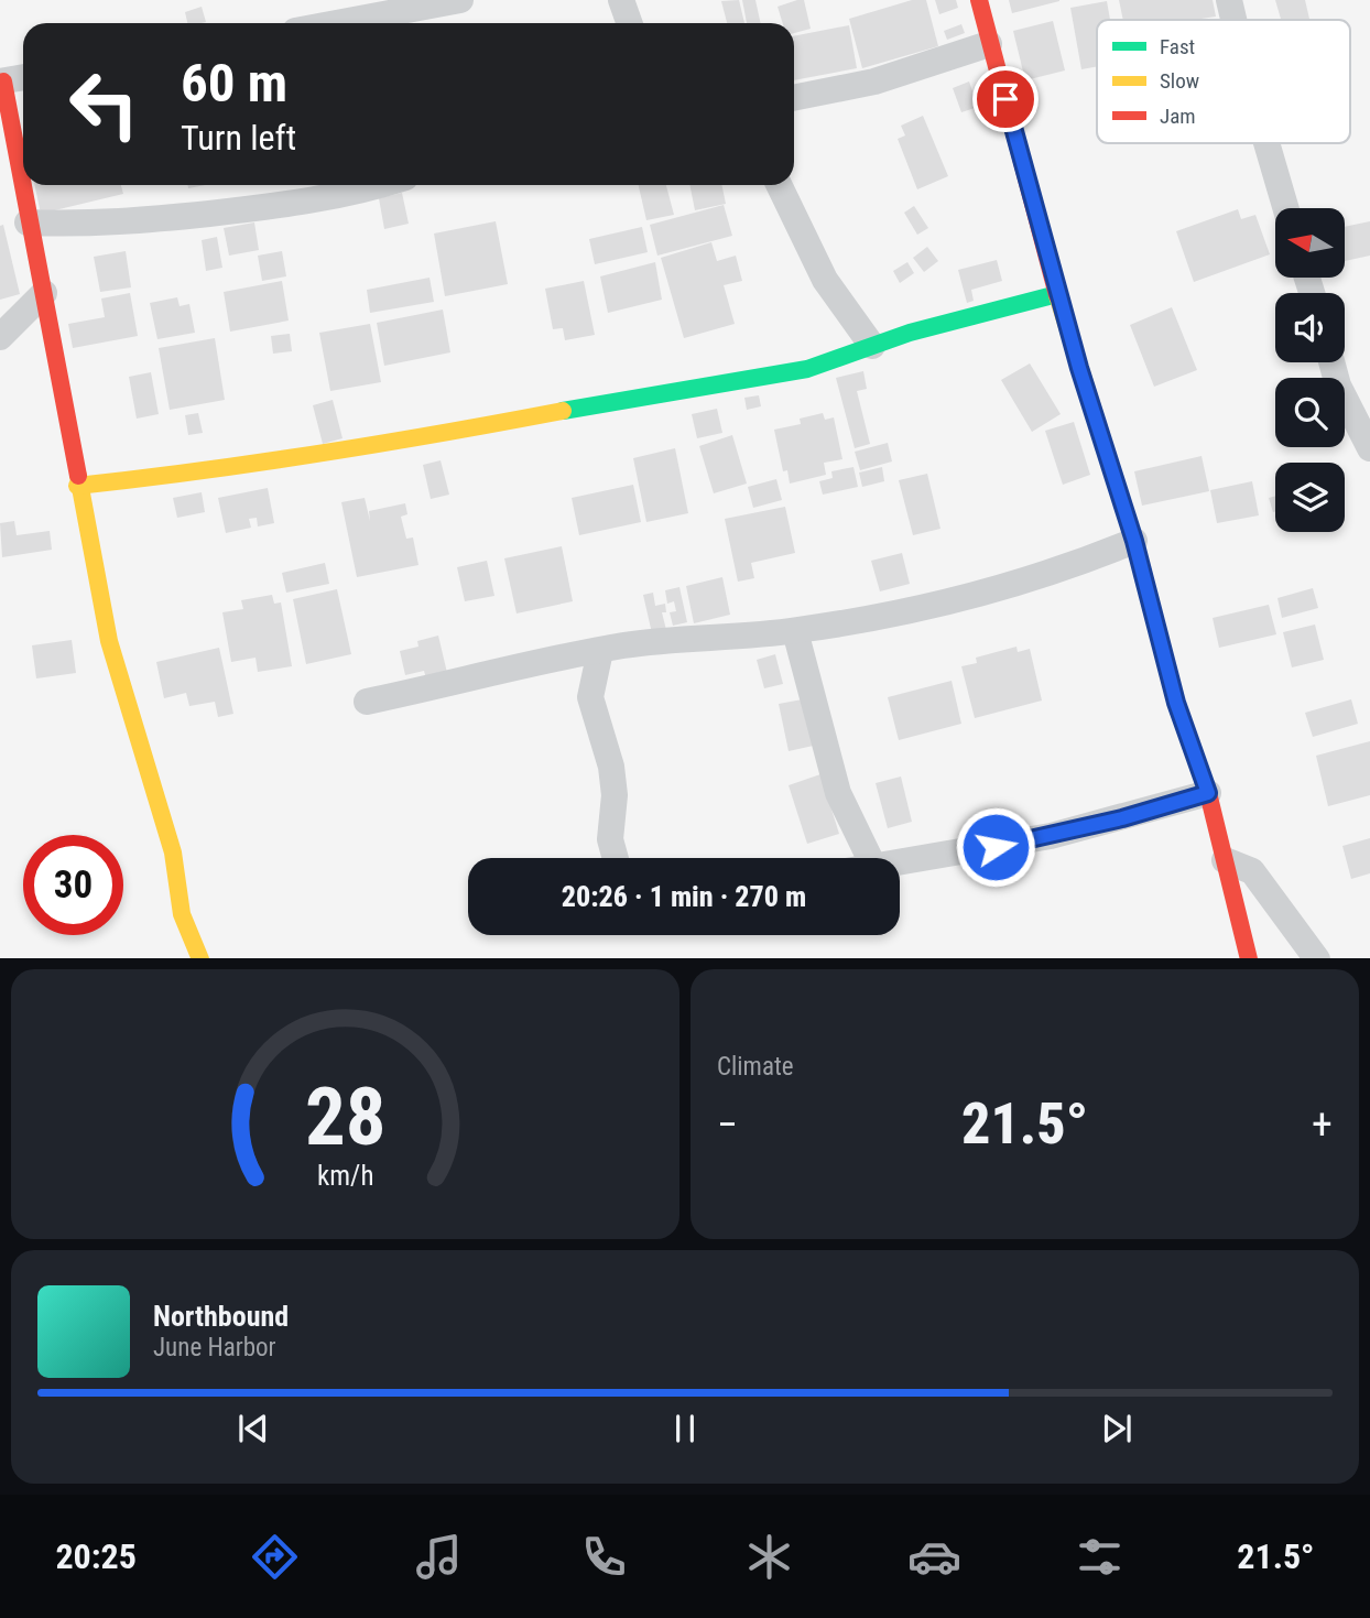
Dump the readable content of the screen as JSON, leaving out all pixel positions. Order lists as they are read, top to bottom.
{
  "legend": ["Fast", "Slow", "Jam"],
  "north": "left",
  "page": {
    "turn": ["60 m", "Turn left"],
    "limit": "30",
    "trip": "20:26 · 1 min · 270 m",
    "tile": "Climate",
    "heat": ["−", "21.5°", "+"],
    "song": ["Northbound", "June Harbor"],
    "tabs": ["20:25", "21.5°"],
    "gauge": ["28", "km/h"]
  }
}
